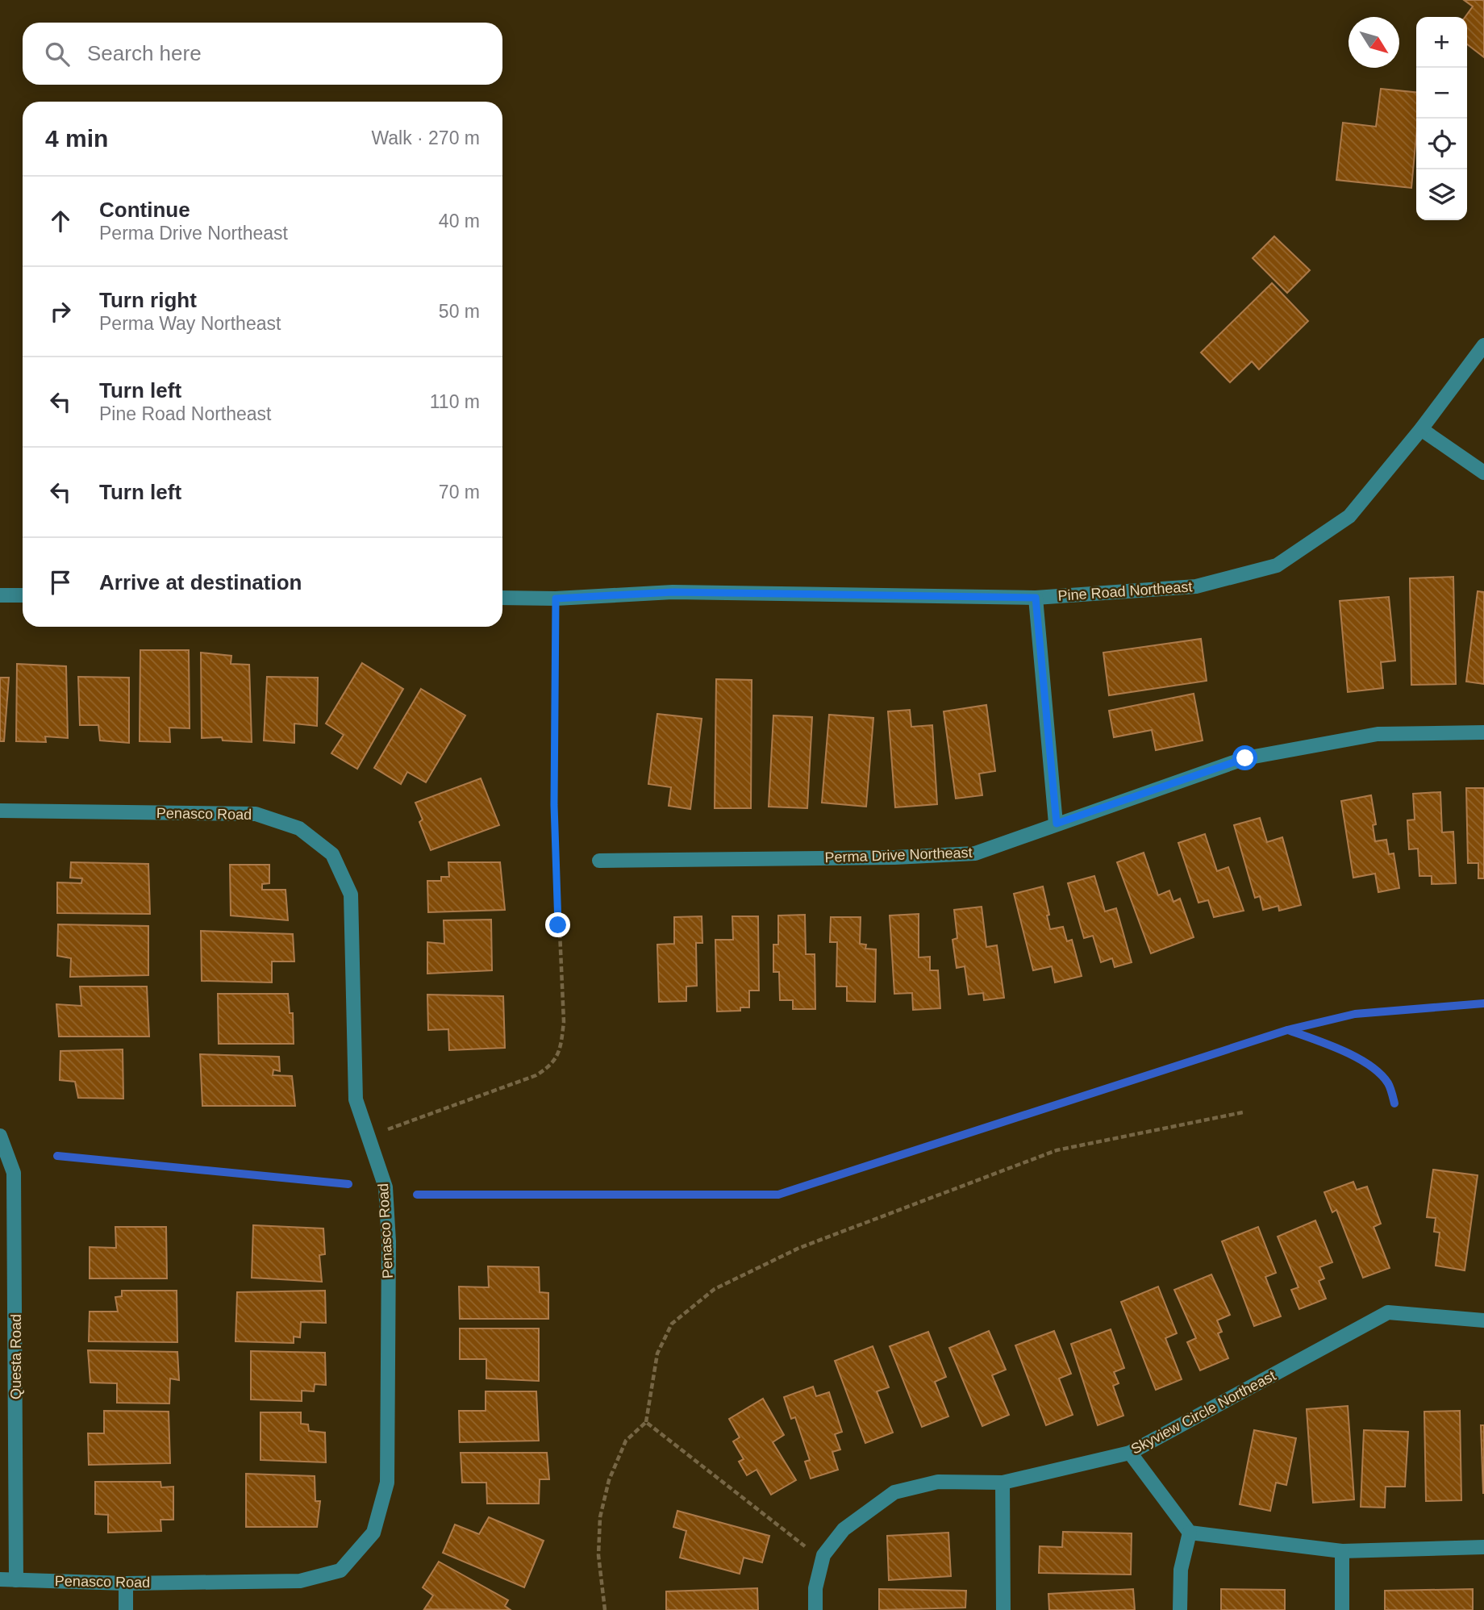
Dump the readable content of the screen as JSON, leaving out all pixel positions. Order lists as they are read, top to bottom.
{
  "streets": {
    "street": [
      "Pine Road Northeast",
      "Penasco Road",
      "Perma Drive Northeast",
      "Questa Road",
      "Skyview Circle Northeast"
    ]
  },
  "crossings": [
    ["Penasco Road", "Questa Road"]
  ],
  "north": "bottom right",
  "page": {
    "map_buttons": ["+", "−"],
    "search": "Search here",
    "heading": ["4 min", "Walk · 270 m"],
    "list": [
      ["Continue", "Perma Drive Northeast", "40 m"],
      ["Turn right", "Perma Way Northeast", "50 m"],
      ["Turn left", "Pine Road Northeast", "110 m"],
      ["Turn left", "70 m"],
      "Arrive at destination"
    ]
  }
}
